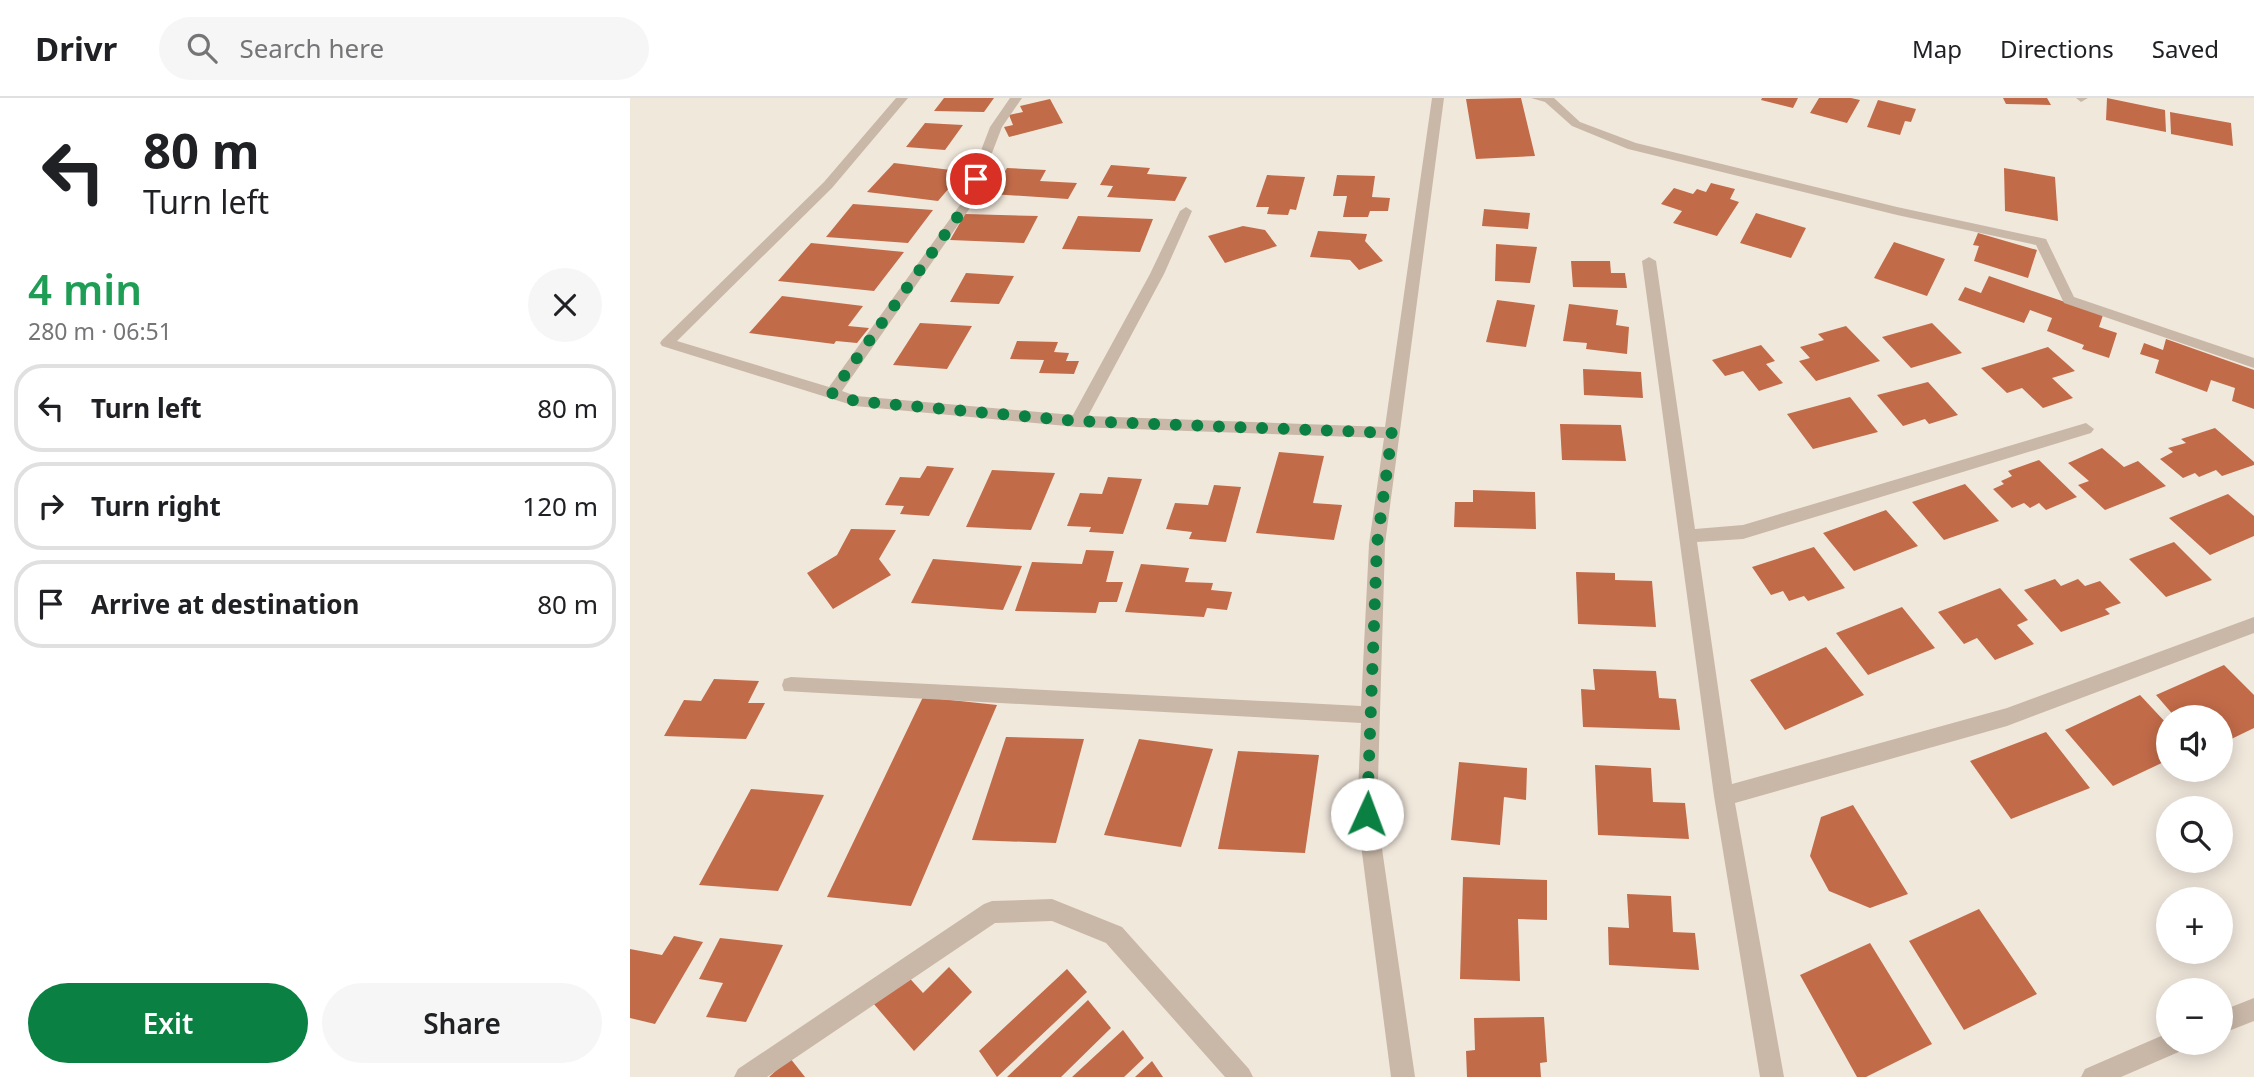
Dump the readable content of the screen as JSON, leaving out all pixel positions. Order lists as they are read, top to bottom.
{
  "page": {
    "header": "Drivr",
    "search": "Search here",
    "nav": ["Map", "Directions", "Saved"],
    "turn": ["80 m", "Turn left"],
    "heading": ["4 min", "280 m · 06:51"],
    "list": [
      {
        "name": "Turn left",
        "value": "80 m"
      },
      {
        "name": "Turn right",
        "value": "120 m"
      },
      {
        "name": "Arrive at destination",
        "value": "80 m"
      }
    ],
    "map_buttons": ["+", "−"],
    "buttons": ["Exit", "Share"]
  }
}
